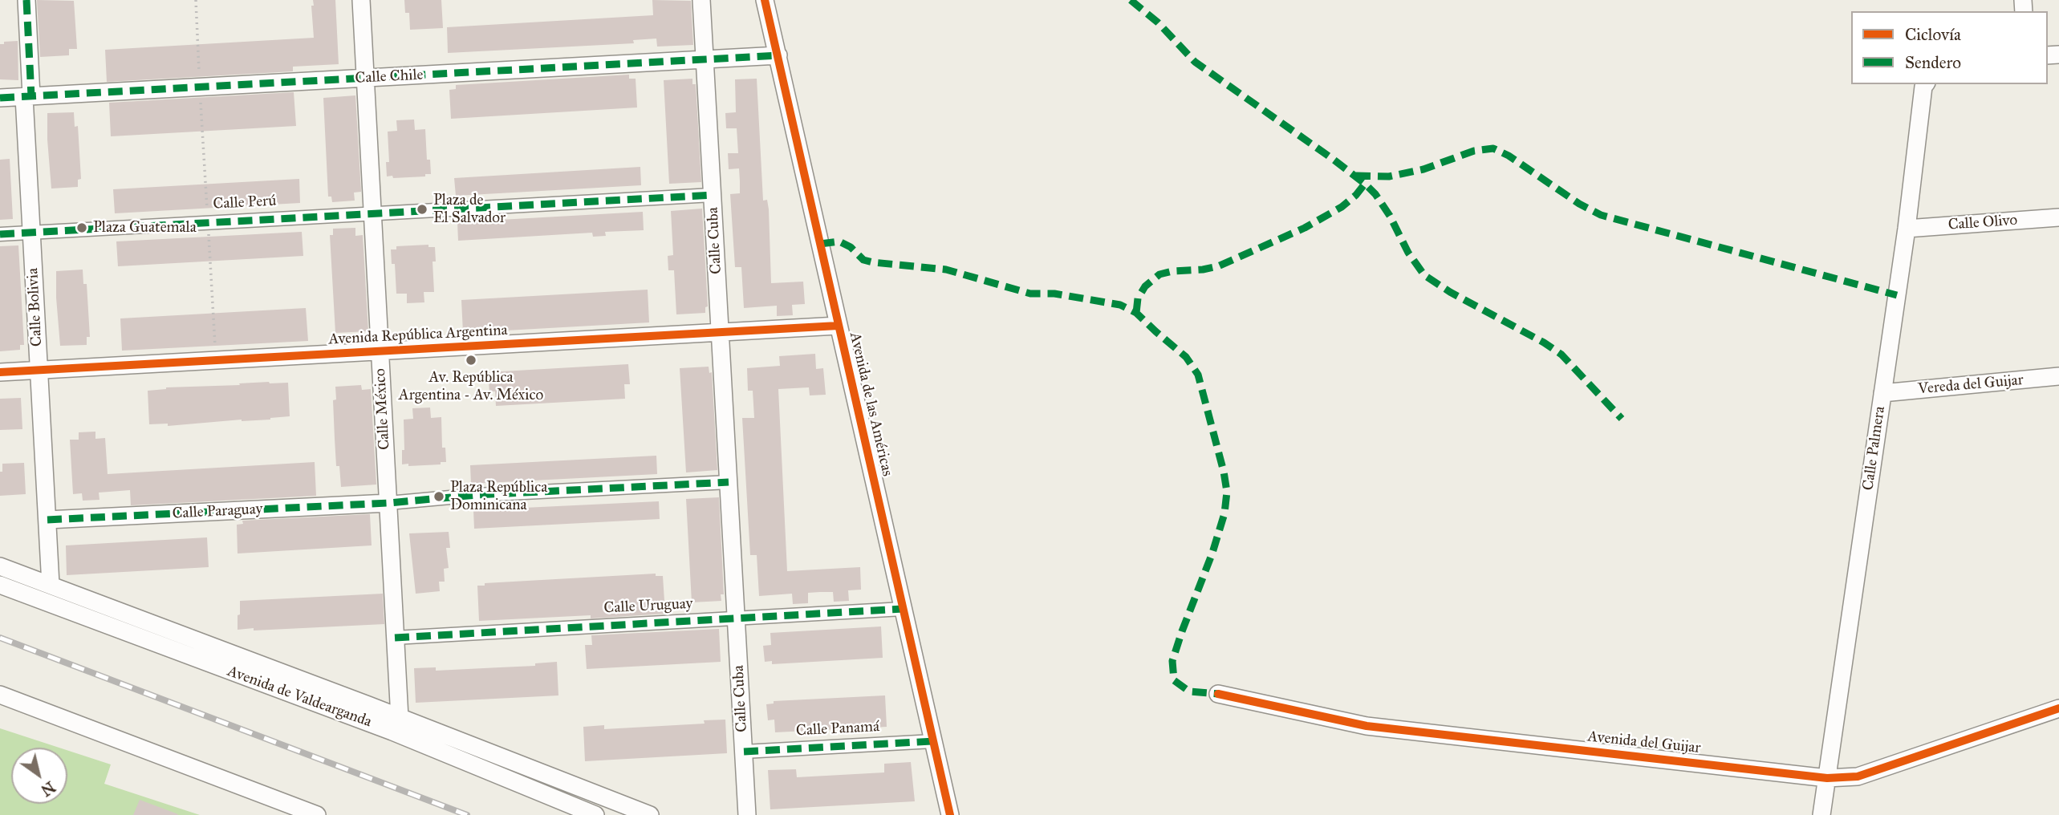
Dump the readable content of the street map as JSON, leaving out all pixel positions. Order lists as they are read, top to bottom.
{
  "streets": {
    "street": [
      "Calle Chile",
      "Calle Perú",
      "Calle Olivo",
      "Calle Cuba",
      "Calle Bolivia",
      "Avenida República Argentina",
      "Vereda del Guijar",
      "Avenida de las Américas",
      "Calle México",
      "Calle Palmera",
      "Calle Paraguay",
      "Calle Uruguay",
      "Avenida de Valdearganda",
      "Calle Panamá",
      "Avenida del Guijar"
    ]
  },
  "crossings": [
    ["Calle Chile", "Calle Cuba"],
    ["Calle Chile", "Calle Bolivia"],
    ["Calle Chile", "Avenida de las Américas"],
    ["Calle Chile", "Calle México"],
    ["Calle Perú", "Calle Bolivia"],
    ["Calle Perú", "Calle México"],
    ["Calle Olivo", "Calle Palmera"],
    ["Calle Cuba", "Avenida República Argentina"],
    ["Calle Cuba", "Calle Uruguay"],
    ["Calle Cuba", "Calle Panamá"],
    ["Calle Bolivia", "Avenida República Argentina"],
    ["Calle Bolivia", "Calle Paraguay"],
    ["Avenida República Argentina", "Avenida de las Américas"],
    ["Avenida República Argentina", "Calle México"],
    ["Vereda del Guijar", "Calle Palmera"],
    ["Avenida de las Américas", "Calle Uruguay"],
    ["Avenida de las Américas", "Calle Panamá"],
    ["Calle México", "Calle Paraguay"],
    ["Calle México", "Calle Uruguay"],
    ["Calle Palmera", "Avenida del Guijar"]
  ],
  "places": [
    "Plaza de El Salvador",
    "Plaza Guatemala",
    "Av. República Argentina - Av. México",
    "Plaza República Dominicana"
  ],
  "legend": ["Ciclovía", "Sendero"],
  "north": "bottom right"
}
